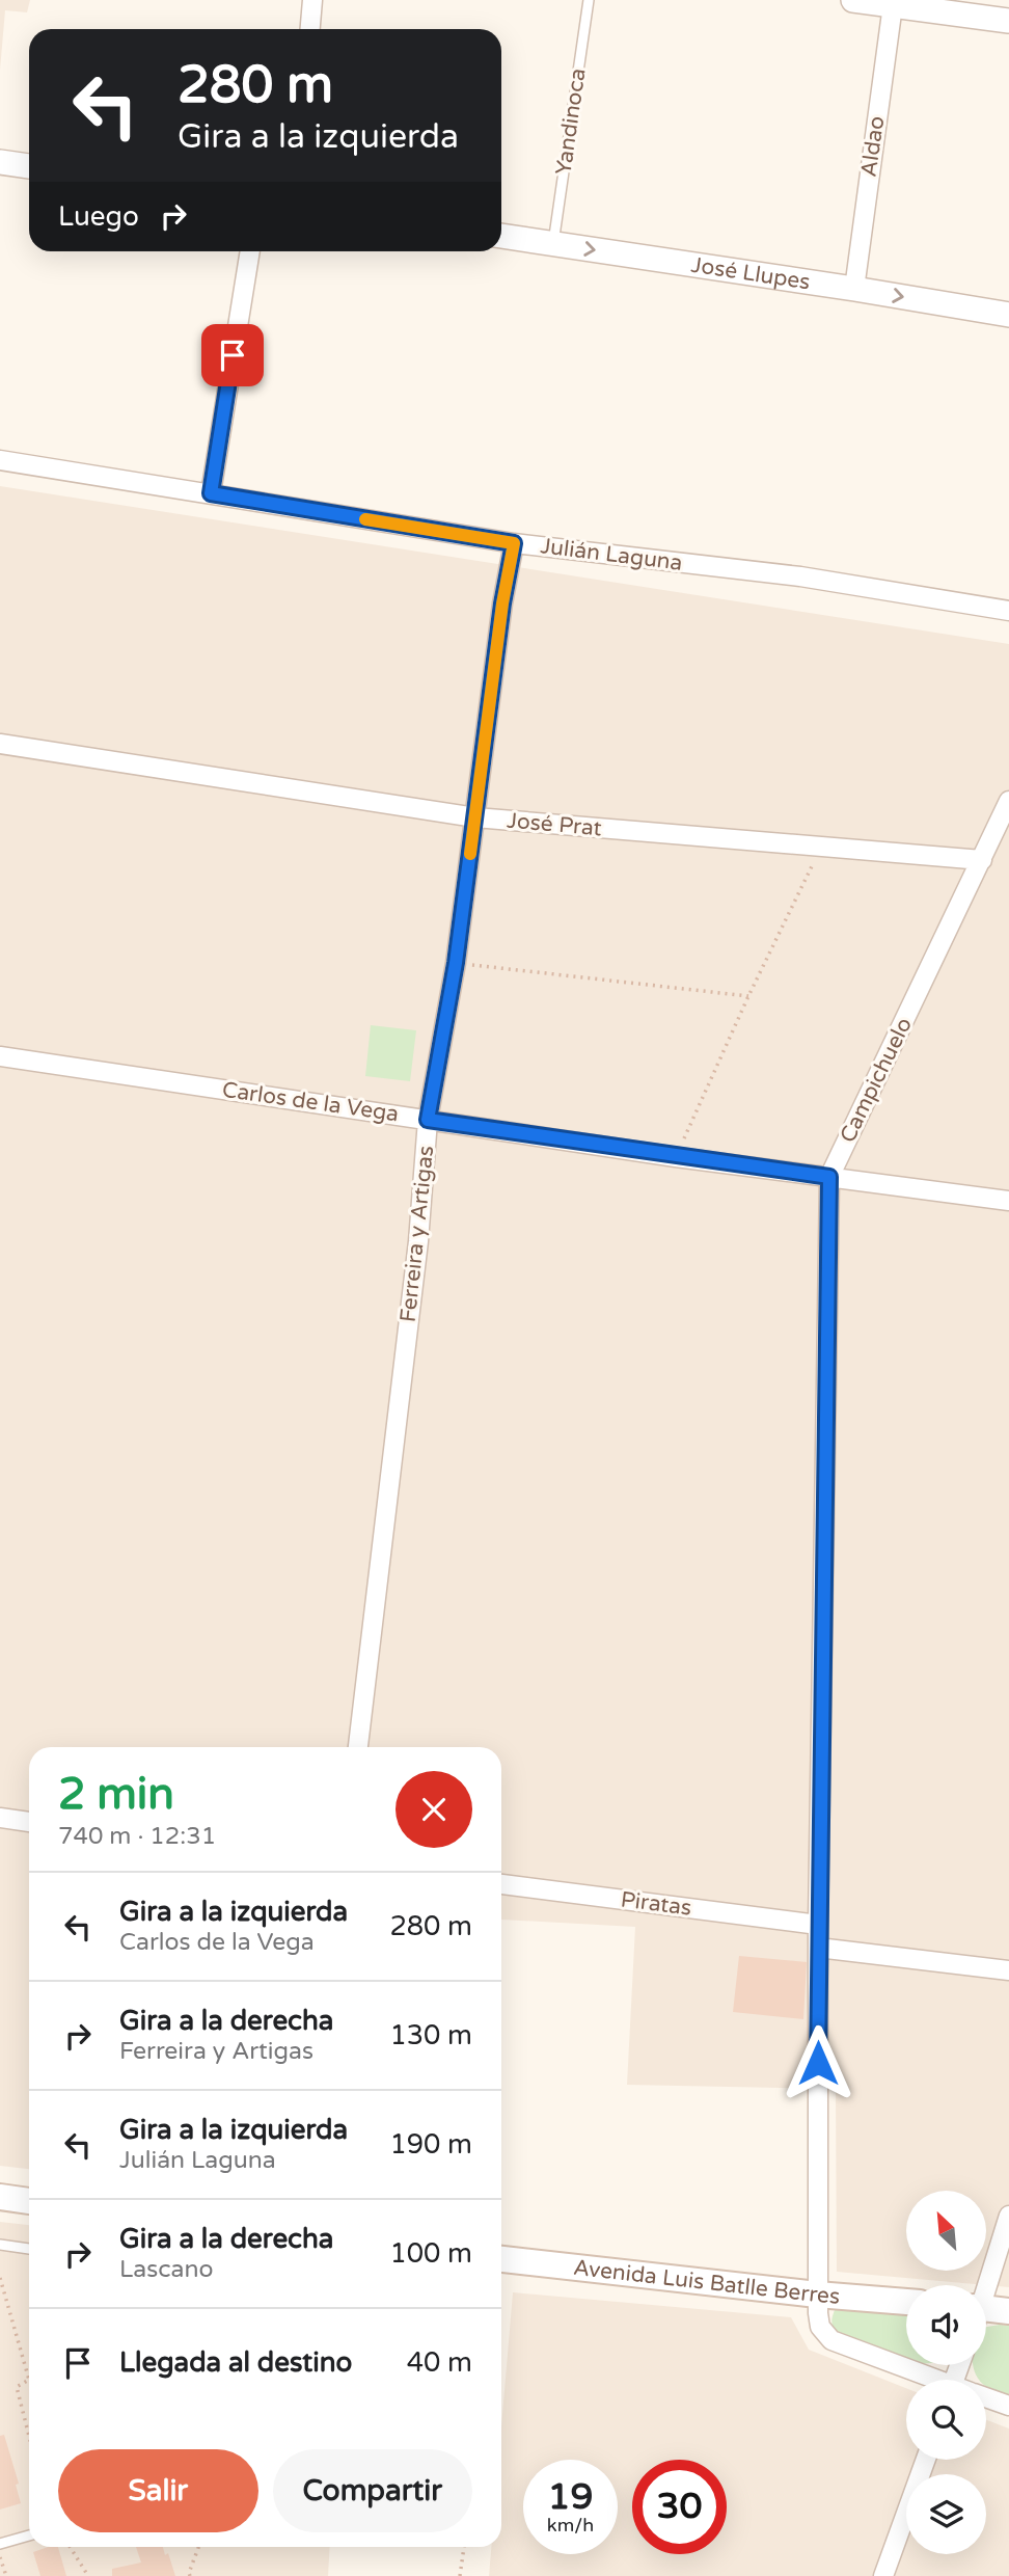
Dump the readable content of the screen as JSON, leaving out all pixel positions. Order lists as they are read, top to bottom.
{
  "streets": {
    "main road": ["Avenida Luis Batlle Berres"],
    "street": [
      "Aldao",
      "José Llupes",
      "Julián Laguna",
      "José Prat",
      "Campichuelo",
      "Carlos de la Vega",
      "Ferreira y Artigas",
      "Piratas"
    ],
    "lane": ["Yandinoca"]
  },
  "crossings": [
    ["Yandinoca", "José Llupes"],
    ["Aldao", "José Llupes"],
    ["Julián Laguna", "Ferreira y Artigas"],
    ["José Prat", "Campichuelo"],
    ["José Prat", "Ferreira y Artigas"],
    ["Campichuelo", "Carlos de la Vega"],
    ["Campichuelo", "Piratas"],
    ["Campichuelo", "Avenida Luis Batlle Berres"],
    ["Carlos de la Vega", "Ferreira y Artigas"]
  ],
  "one_way": ["José Llupes"],
  "north": "top left",
  "page": {
    "turn": ["280 m", "Gira a la izquierda"],
    "then": "Luego",
    "heading": ["2 min", "740 m · 12:31"],
    "list": [
      {
        "name": "Gira a la izquierda",
        "note": "Carlos de la Vega",
        "value": "280 m"
      },
      {
        "name": "Gira a la derecha",
        "note": "Ferreira y Artigas",
        "value": "130 m"
      },
      {
        "name": "Gira a la izquierda",
        "note": "Julián Laguna",
        "value": "190 m"
      },
      {
        "name": "Gira a la derecha",
        "note": "Lascano",
        "value": "100 m"
      },
      {
        "name": "Llegada al destino",
        "value": "40 m"
      }
    ],
    "buttons": ["Salir", "Compartir"],
    "speed": "19 km/h",
    "limit": "30"
  }
}
